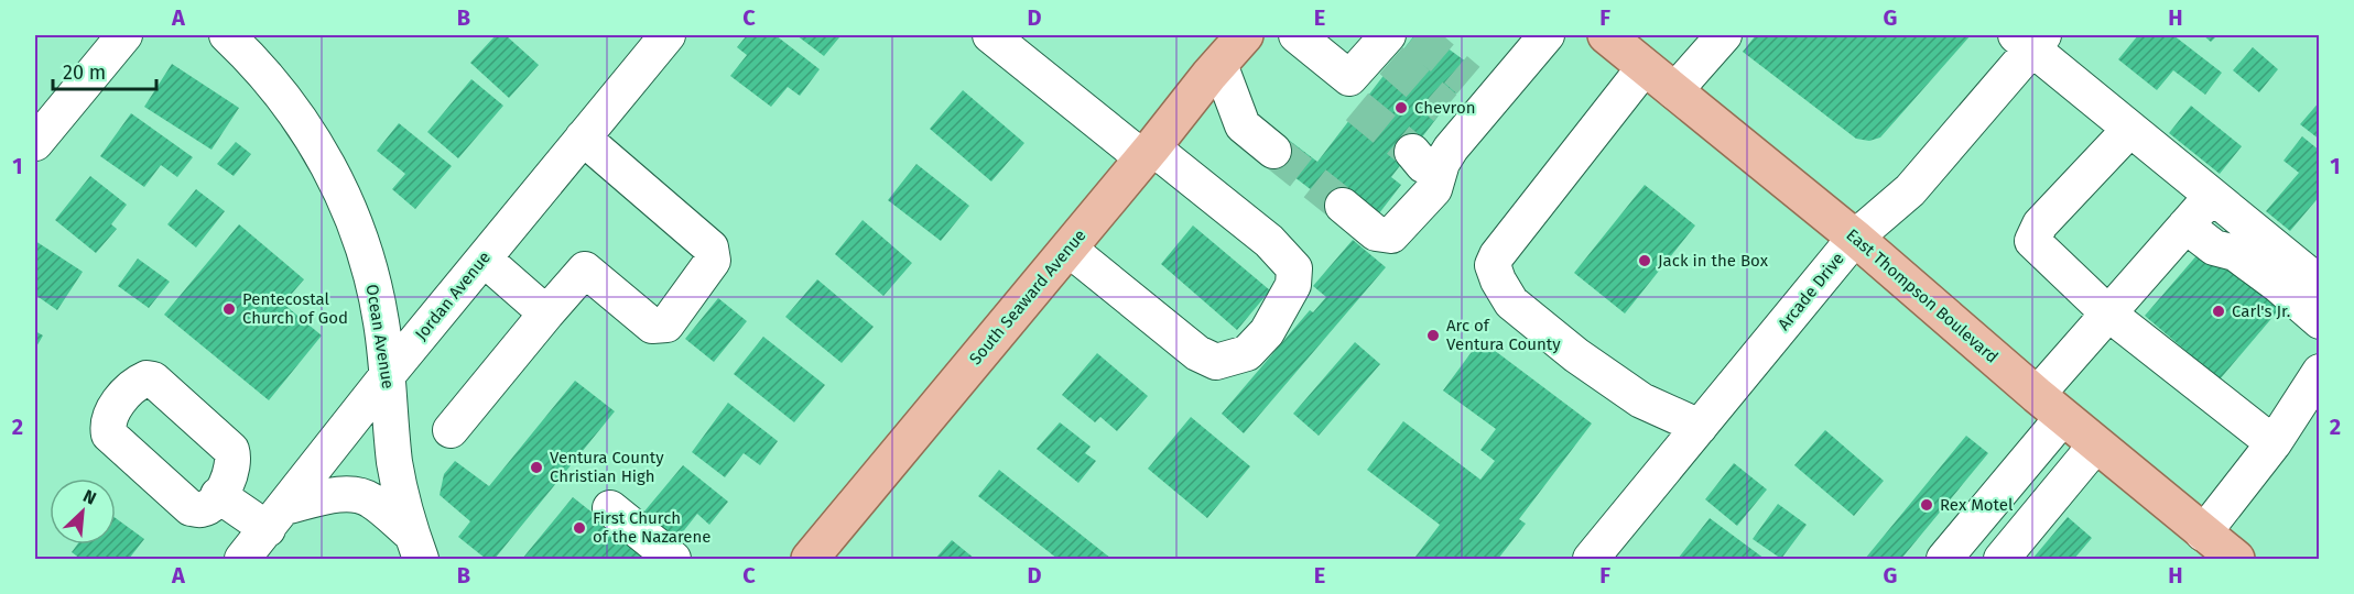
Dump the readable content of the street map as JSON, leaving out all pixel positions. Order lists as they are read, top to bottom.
{
  "streets": {
    "main road": ["East Thompson Boulevard", "South Seaward Avenue"],
    "street": ["Arcade Drive", "Jordan Avenue", "Ocean Avenue"]
  },
  "crossings": [
    ["Arcade Drive", "East Thompson Boulevard"],
    ["Jordan Avenue", "Ocean Avenue"]
  ],
  "places": [
    "Chevron",
    "Jack in the Box",
    "Pentecostal Church of God",
    "Carl's Jr.",
    "Arc of Ventura County",
    "Ventura County Christian High",
    "Rex Motel",
    "First Church of the Nazarene"
  ],
  "scale_bar": "20 m",
  "north": "top right",
  "grid": {
    "columns": [
      "A",
      "B",
      "C",
      "D",
      "E",
      "F",
      "G",
      "H"
    ],
    "rows": ["1", "2"]
  }
}
